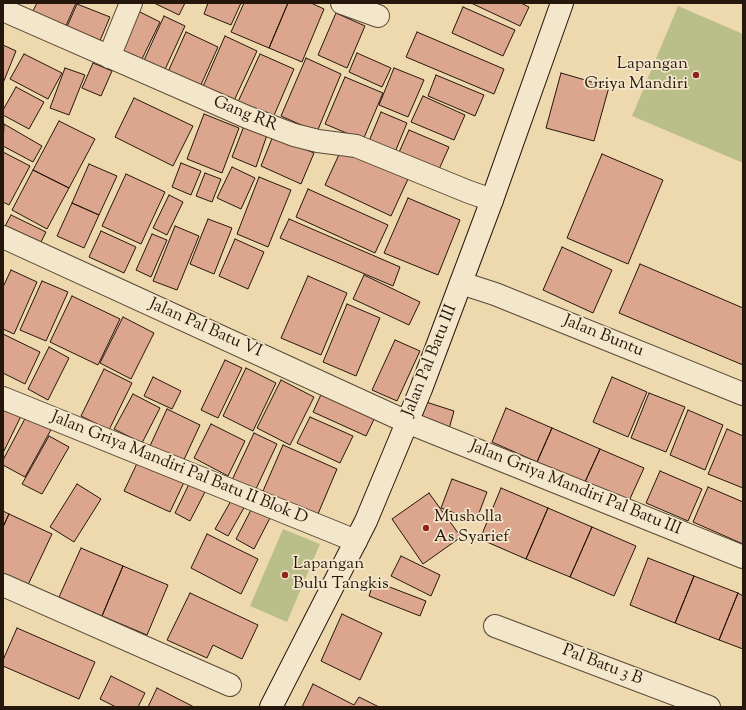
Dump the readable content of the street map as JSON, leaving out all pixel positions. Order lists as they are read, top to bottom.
{
  "streets": {
    "street": [
      "Gang RR",
      "Jalan Pal Batu VI",
      "Jalan Buntu",
      "Jalan Pal Batu III",
      "Jalan Griya Mandiri Pal Batu II Blok D",
      "Jalan Griya Mandiri Pal Batu III",
      "Pal Batu 3 B"
    ]
  },
  "crossings": [
    ["Gang RR", "Jalan Pal Batu III"],
    ["Jalan Pal Batu VI", "Jalan Pal Batu III"],
    ["Jalan Pal Batu VI", "Jalan Griya Mandiri Pal Batu III"],
    ["Jalan Buntu", "Jalan Pal Batu III"],
    ["Jalan Pal Batu III", "Jalan Griya Mandiri Pal Batu II Blok D"],
    ["Jalan Pal Batu III", "Jalan Griya Mandiri Pal Batu III"]
  ],
  "places": ["Lapangan Griya Mandiri", "Musholla As Syarief", "Lapangan Bulu Tangkis"]
}
